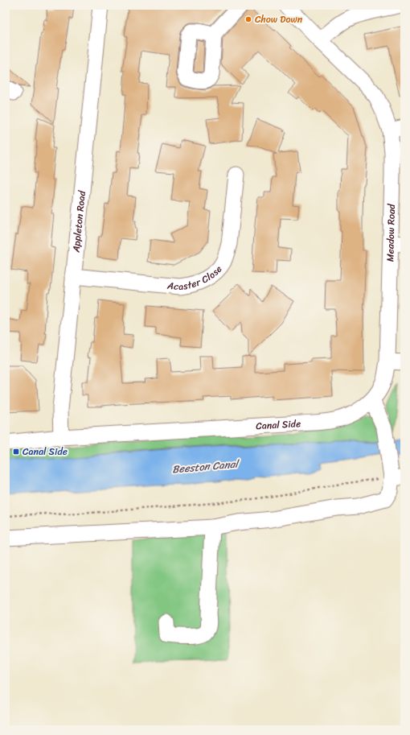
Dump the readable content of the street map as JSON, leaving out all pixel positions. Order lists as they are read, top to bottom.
{
  "streets": {
    "street": [
      "Appleton Road",
      "Meadow Road",
      "Acaster Close",
      "Canal Side"
    ]
  },
  "crossings": [
    ["Appleton Road", "Acaster Close"],
    ["Appleton Road", "Canal Side"],
    ["Meadow Road", "Canal Side"]
  ],
  "water": ["Beeston Canal"],
  "places": {
    "other": ["Chow Down"],
    "transit": ["Canal Side"]
  }
}
